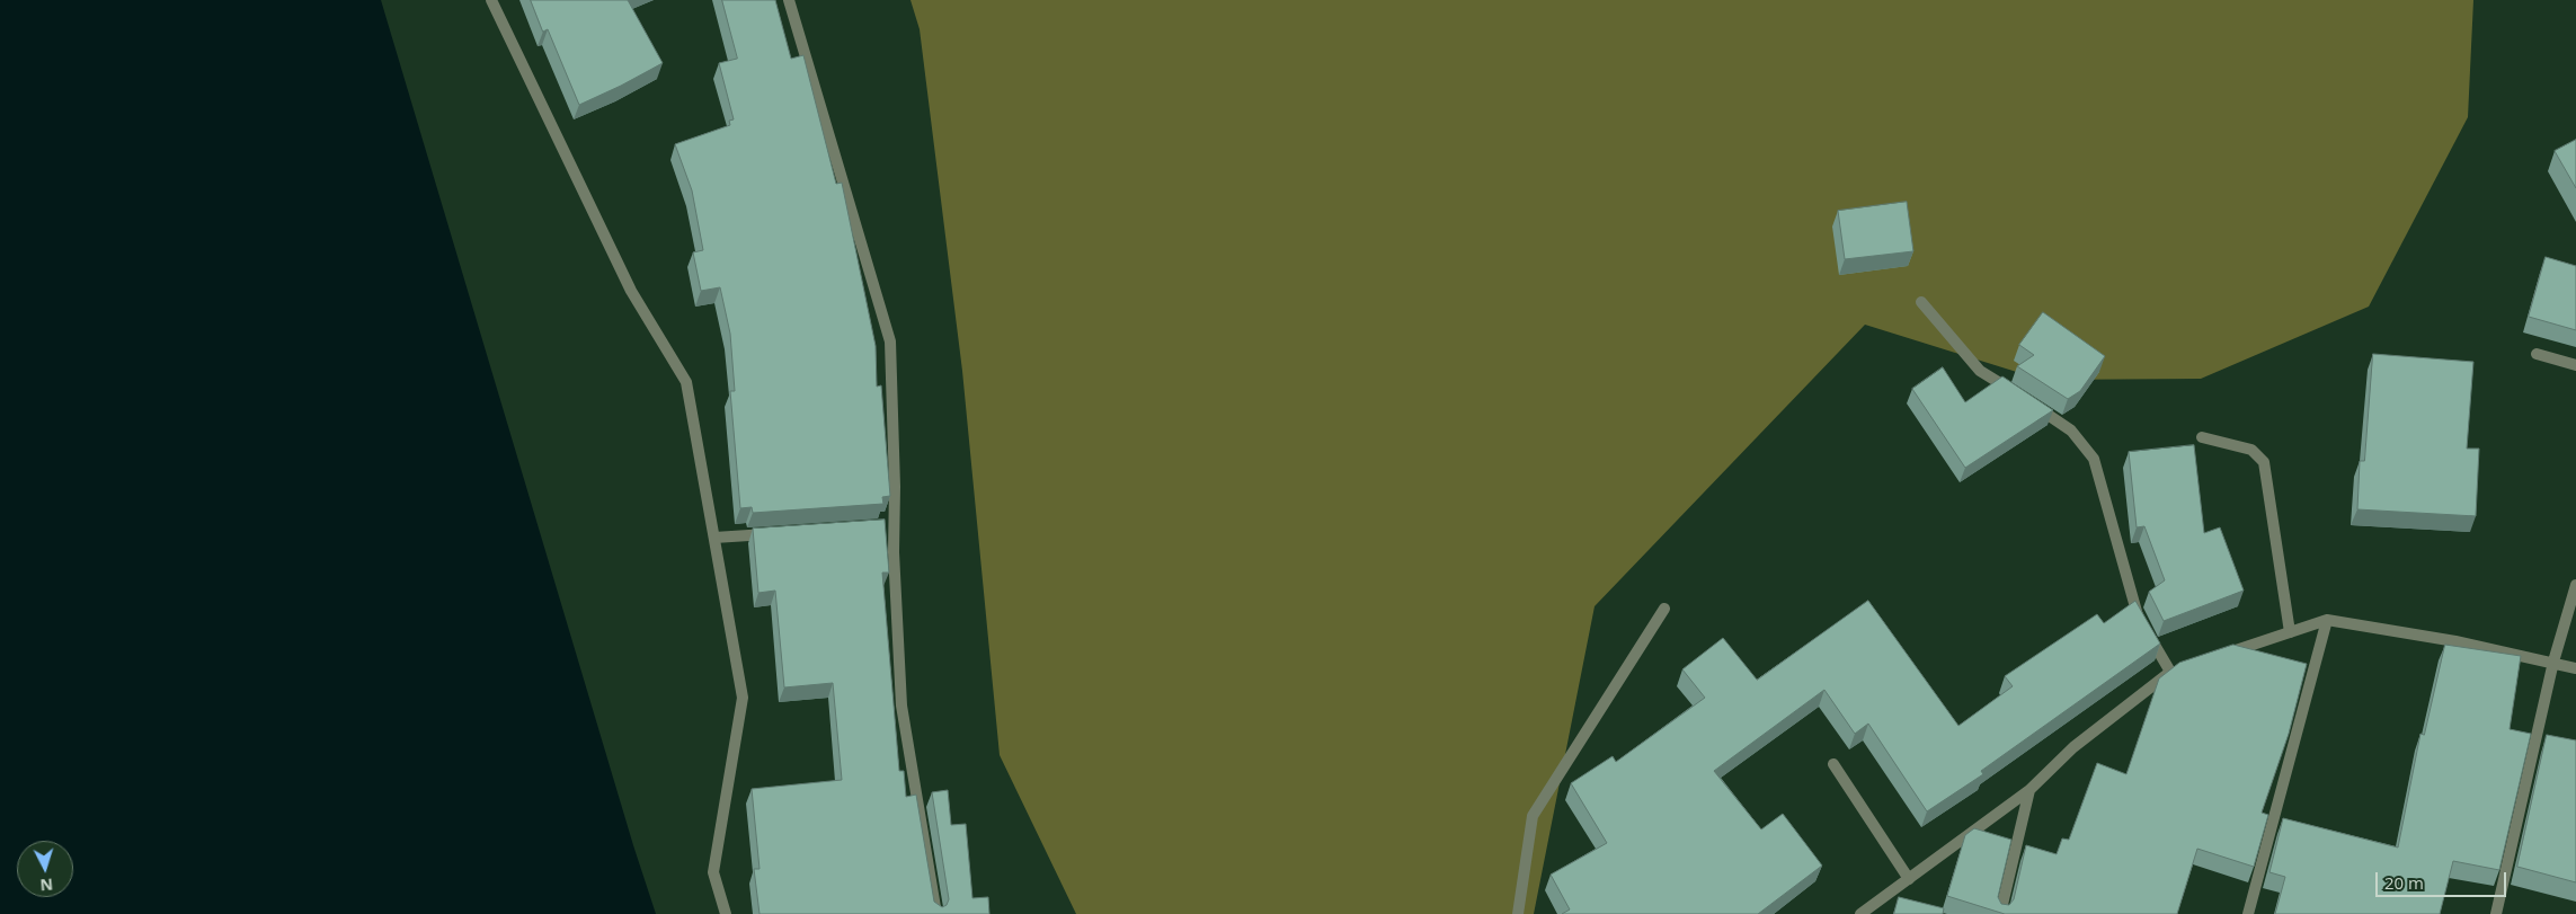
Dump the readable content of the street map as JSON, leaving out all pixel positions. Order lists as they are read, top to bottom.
{
  "scale_bar": "20 m",
  "north": "bottom"
}
